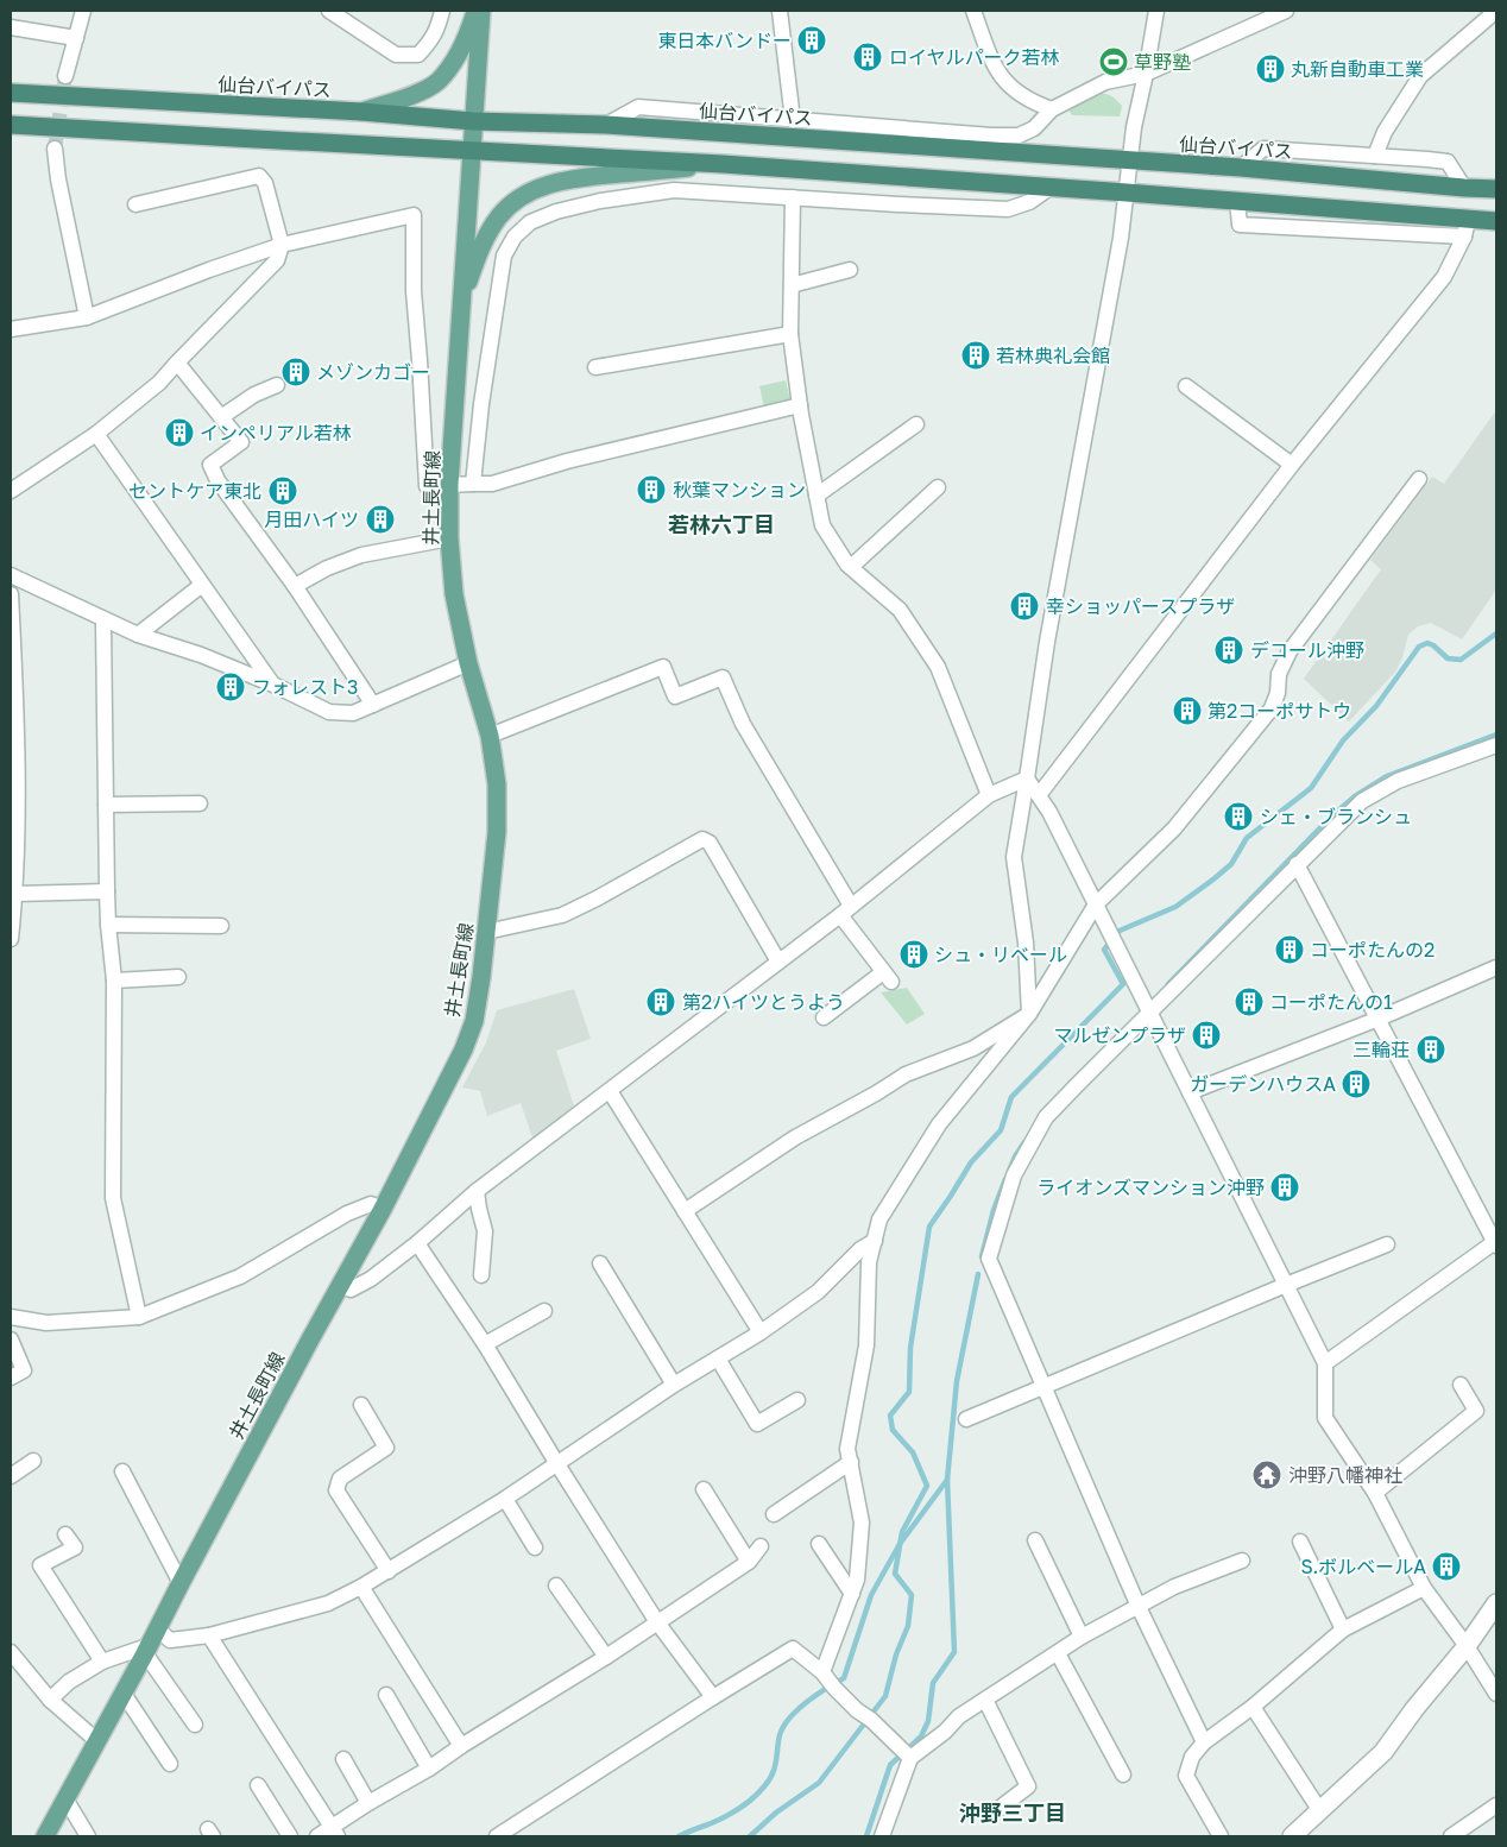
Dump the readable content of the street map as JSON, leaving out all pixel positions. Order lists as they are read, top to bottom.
{
  "streets": {
    "highway": ["仙台バイパス"],
    "main road": ["井土長町線"]
  },
  "crossings": [
    ["仙台バイパス", "井土長町線"]
  ],
  "districts": ["若林六丁目", "沖野三丁目"],
  "places": {
    "building": [
      "東日本バンドー",
      "ロイヤルパーク若林",
      "丸新自動車工業",
      "若林典礼会館",
      "メゾンカゴー",
      "インペリアル若林",
      "秋葉マンション",
      "セントケア東北",
      "月田ハイツ",
      "幸ショッパースプラザ",
      "デコール沖野",
      "フォレスト3",
      "第2コーポサトウ",
      "シェ・ブランシュ",
      "コーポたんの2",
      "シュ・リベール",
      "第2ハイツとうよう",
      "コーポたんの1",
      "マルゼンプラザ",
      "三輪荘",
      "ガーデンハウスA",
      "ライオンズマンション沖野",
      "S.ボルベールA"
    ],
    "sports": ["草野塾"],
    "temple": ["沖野八幡神社"]
  }
}
